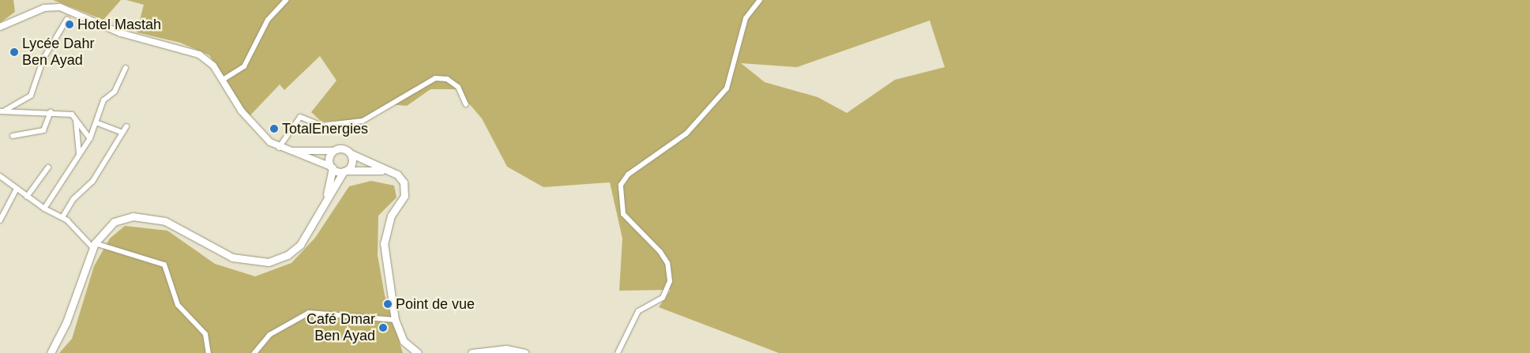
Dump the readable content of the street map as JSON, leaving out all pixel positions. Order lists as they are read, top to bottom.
{
  "places": [
    "Hotel Mastah",
    "Lycée Dahr Ben Ayad",
    "TotalEnergies",
    "Point de vue",
    "Café Dmar Ben Ayad"
  ]
}
